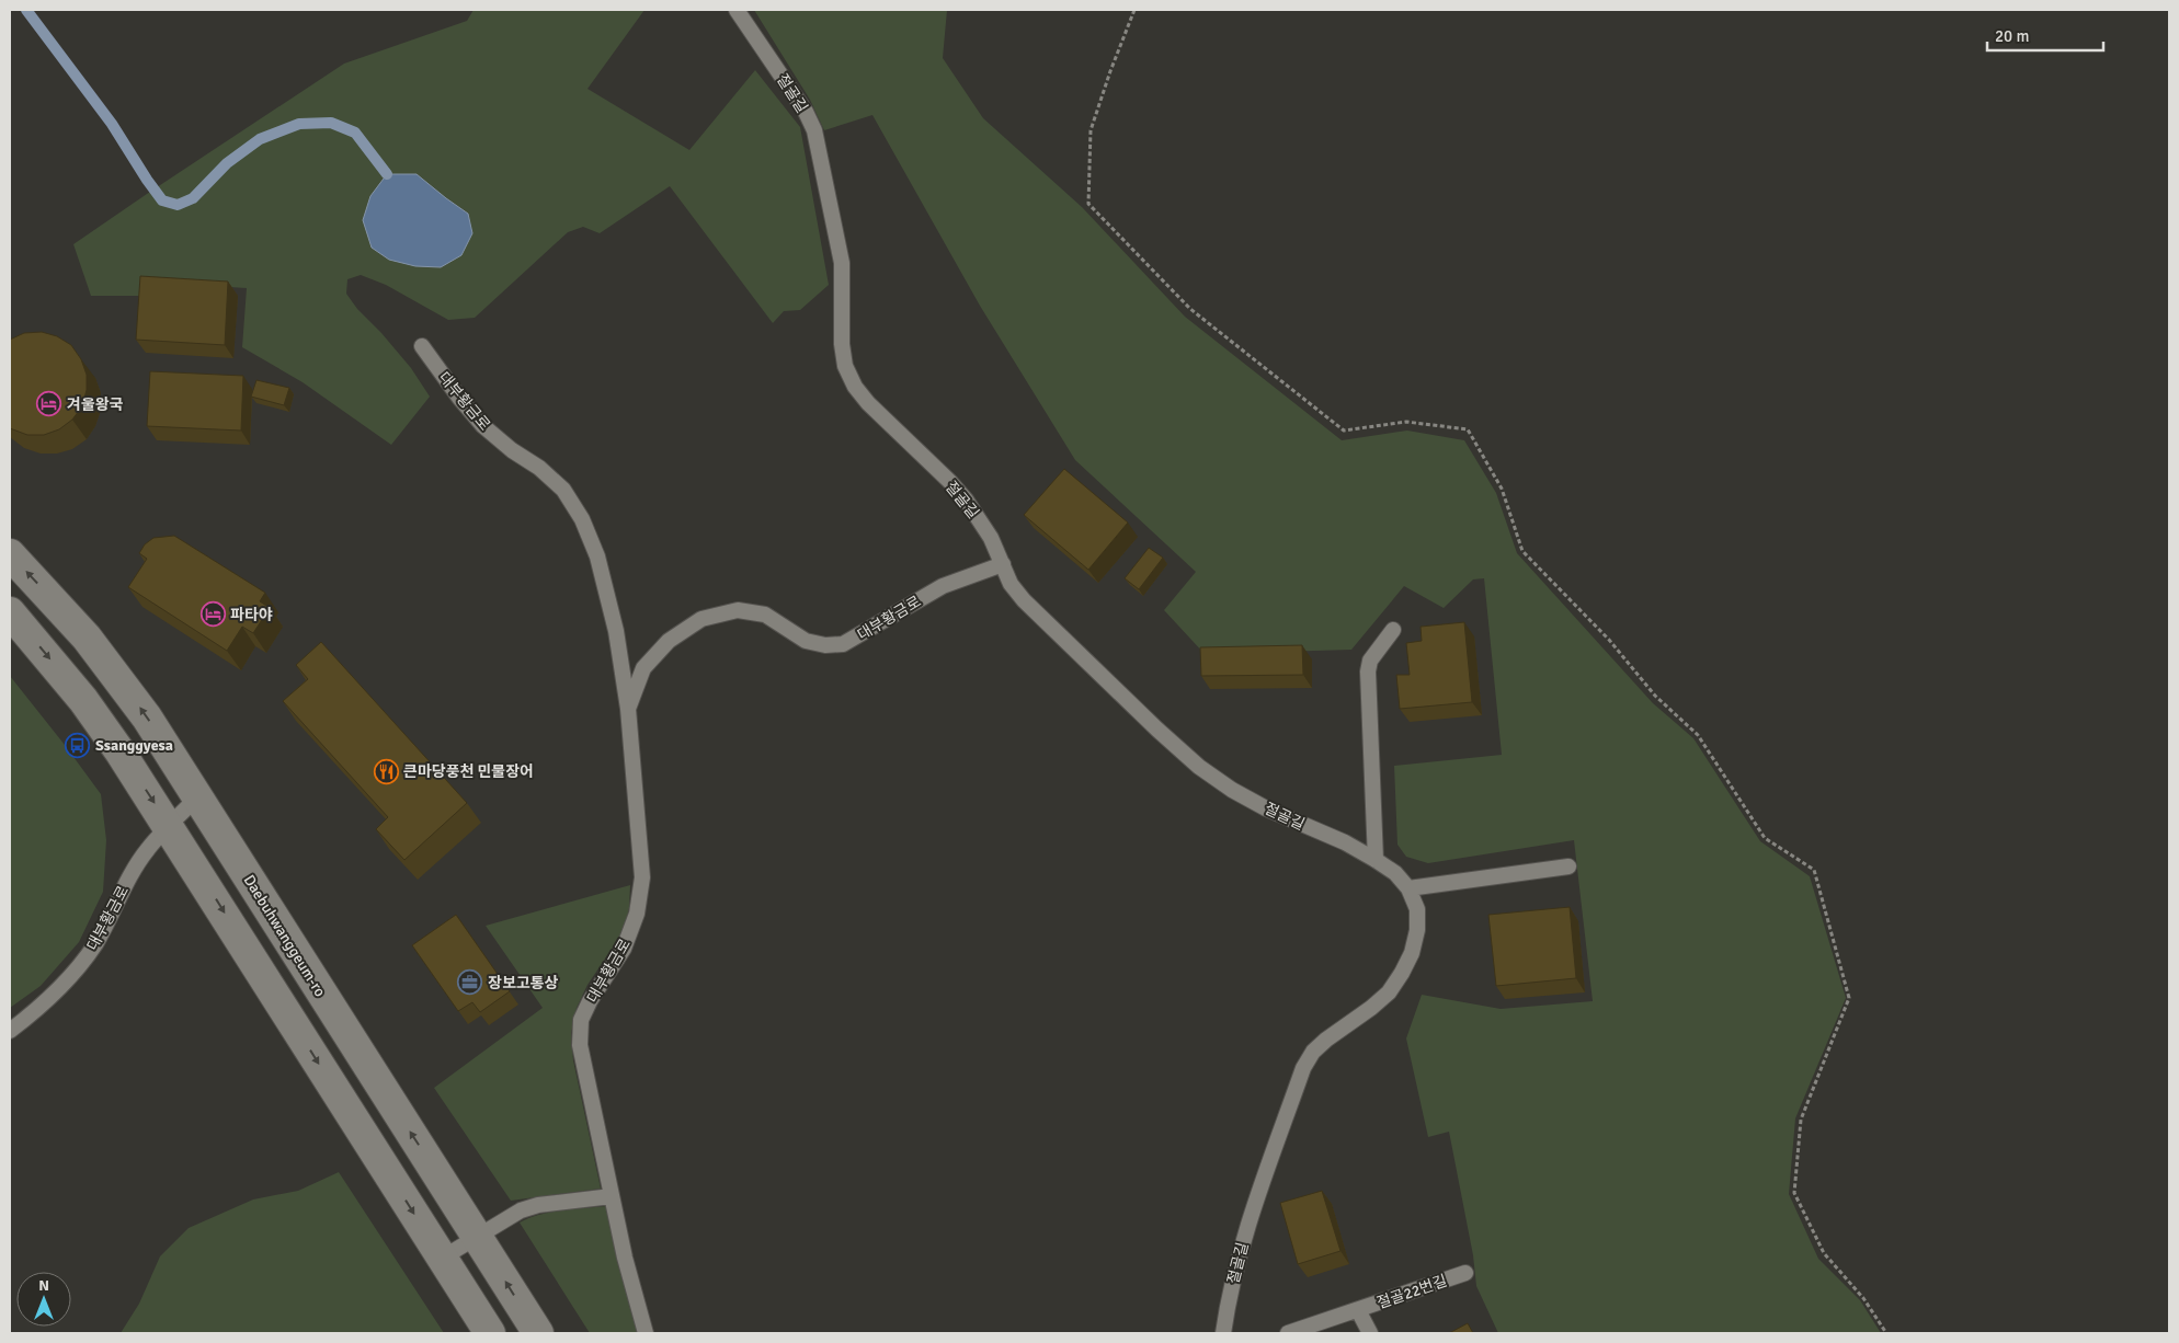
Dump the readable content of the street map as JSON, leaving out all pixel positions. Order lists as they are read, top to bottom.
{
  "streets": {
    "main road": ["Daebuhwanggeum-ro"],
    "lane": ["절골길", "대부황금로", "절골22번길"]
  },
  "crossings": [
    ["절골길", "대부황금로"],
    ["대부황금로", "Daebuhwanggeum-ro"]
  ],
  "places": {
    "hotel": ["겨울왕국", "파타야"],
    "bus stop": ["Ssanggyesa"],
    "restaurant": ["큰마당풍천 민물장어"],
    "office": ["장보고통상"]
  },
  "scale_bar": "20 m",
  "north": "top"
}
